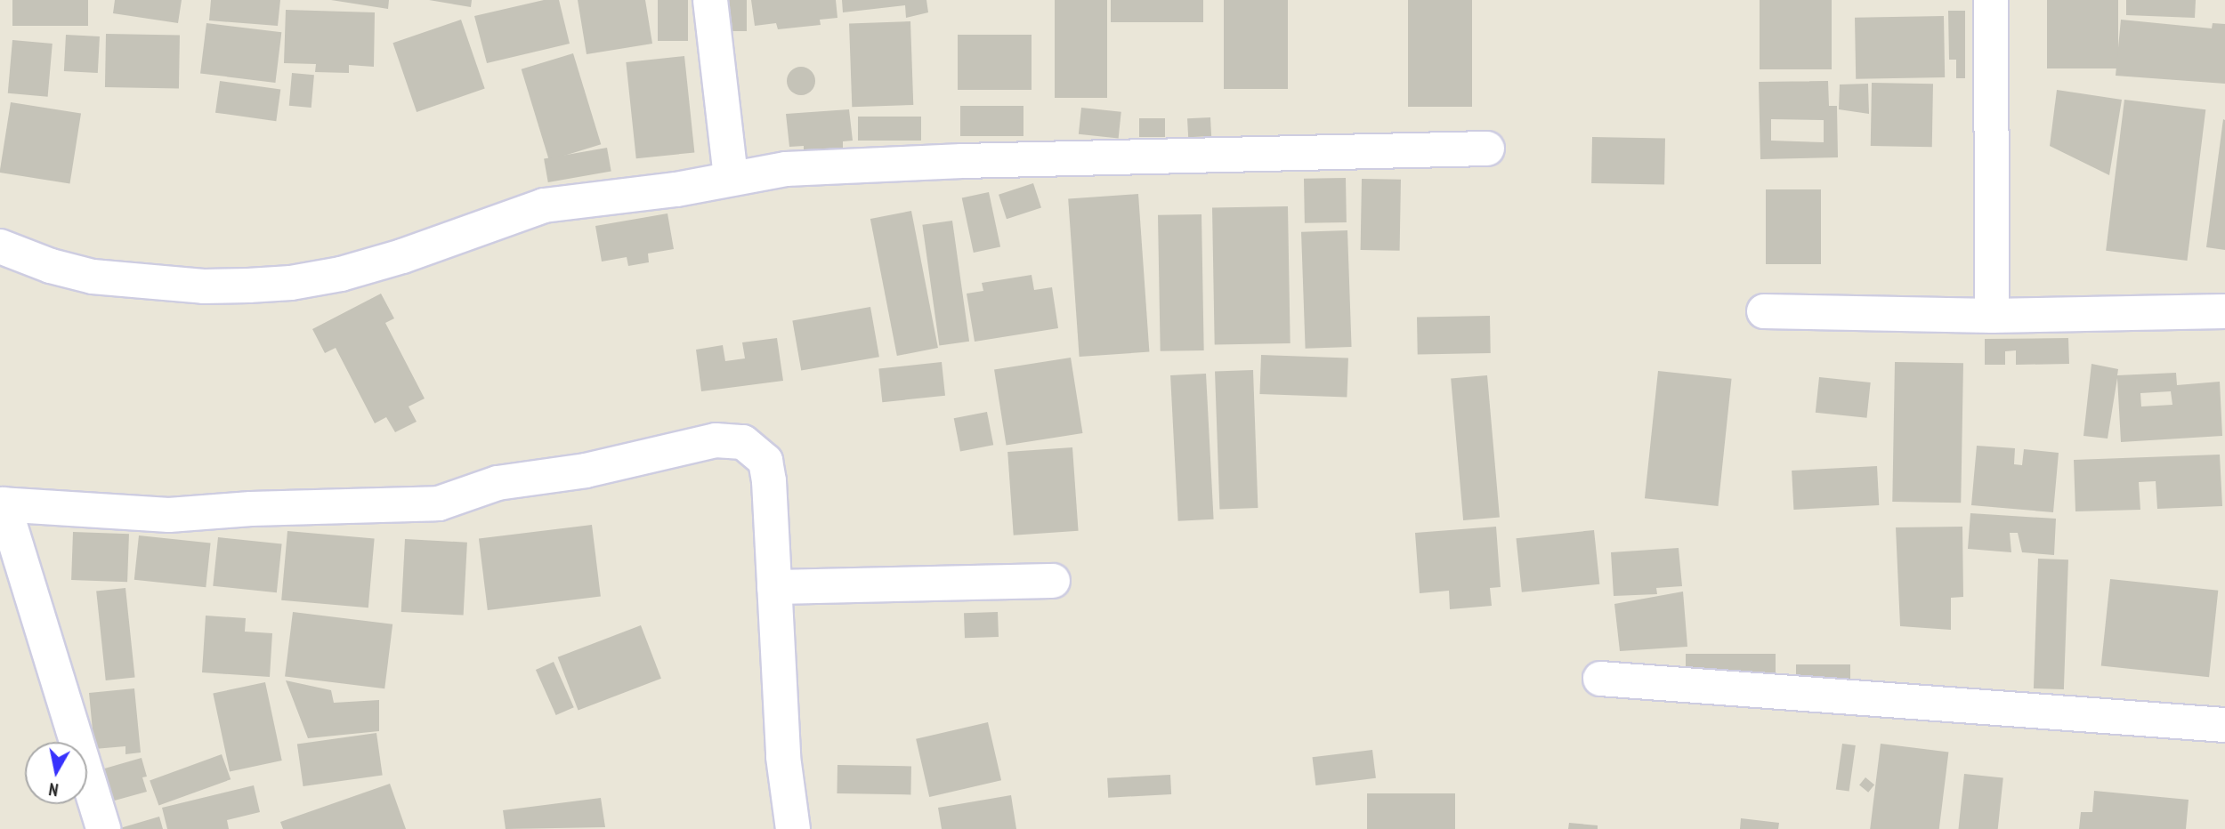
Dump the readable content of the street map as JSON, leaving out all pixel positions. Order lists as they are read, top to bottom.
{
  "north": "bottom"
}
